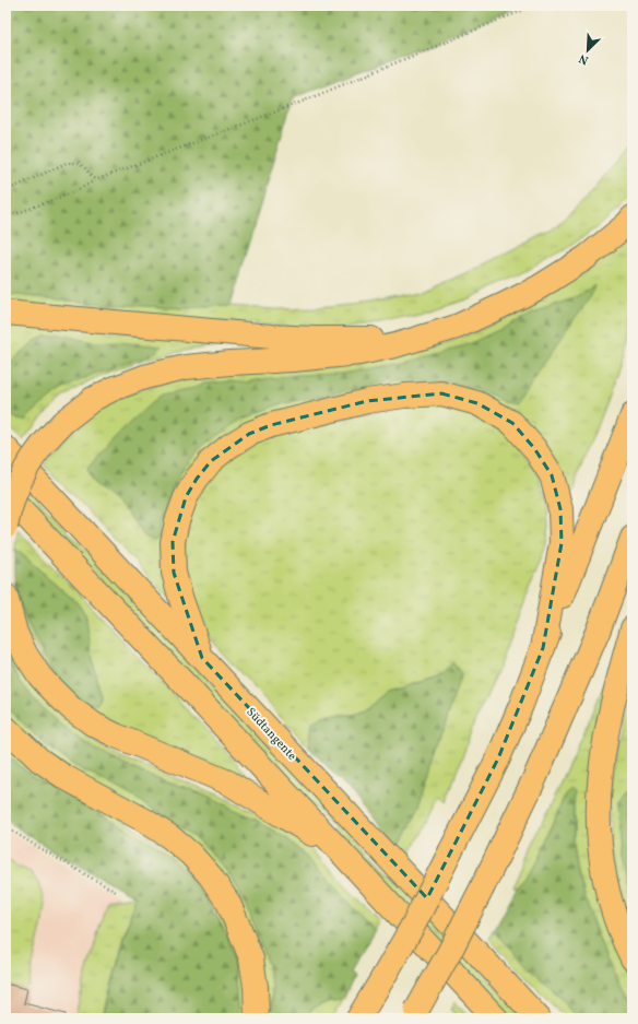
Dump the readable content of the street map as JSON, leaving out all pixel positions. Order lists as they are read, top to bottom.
{
  "streets": {
    "highway": ["Südtangente"]
  },
  "north": "bottom left"
}
